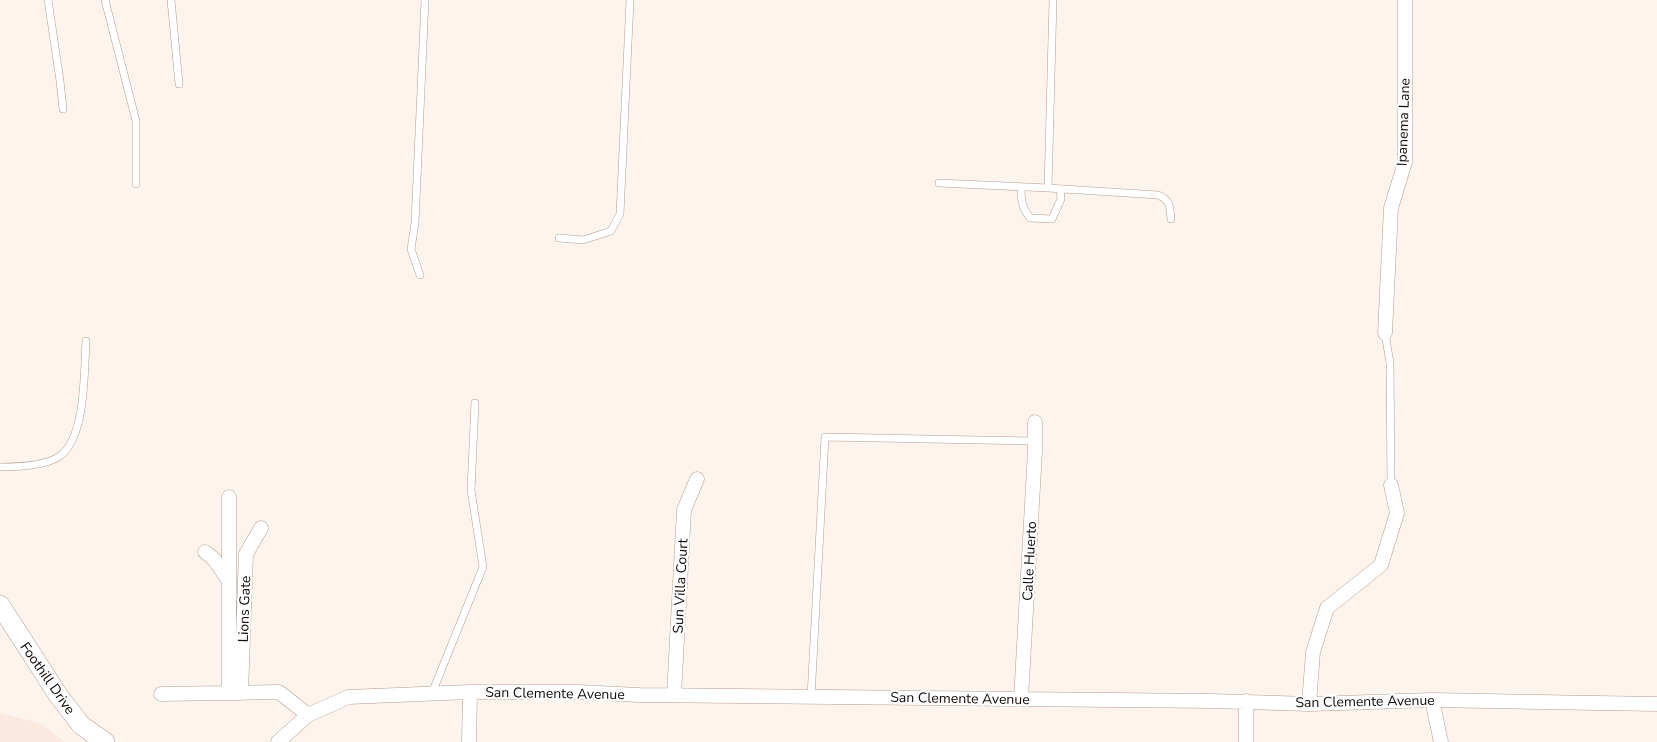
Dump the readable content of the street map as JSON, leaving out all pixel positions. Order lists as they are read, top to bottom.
{
  "streets": {
    "main road": ["Foothill Drive"],
    "street": [
      "Ipanema Lane",
      "Calle Huerto",
      "Sun Villa Court",
      "Lions Gate",
      "San Clemente Avenue"
    ]
  },
  "crossings": [
    ["Calle Huerto", "San Clemente Avenue"],
    ["Sun Villa Court", "San Clemente Avenue"]
  ]
}
